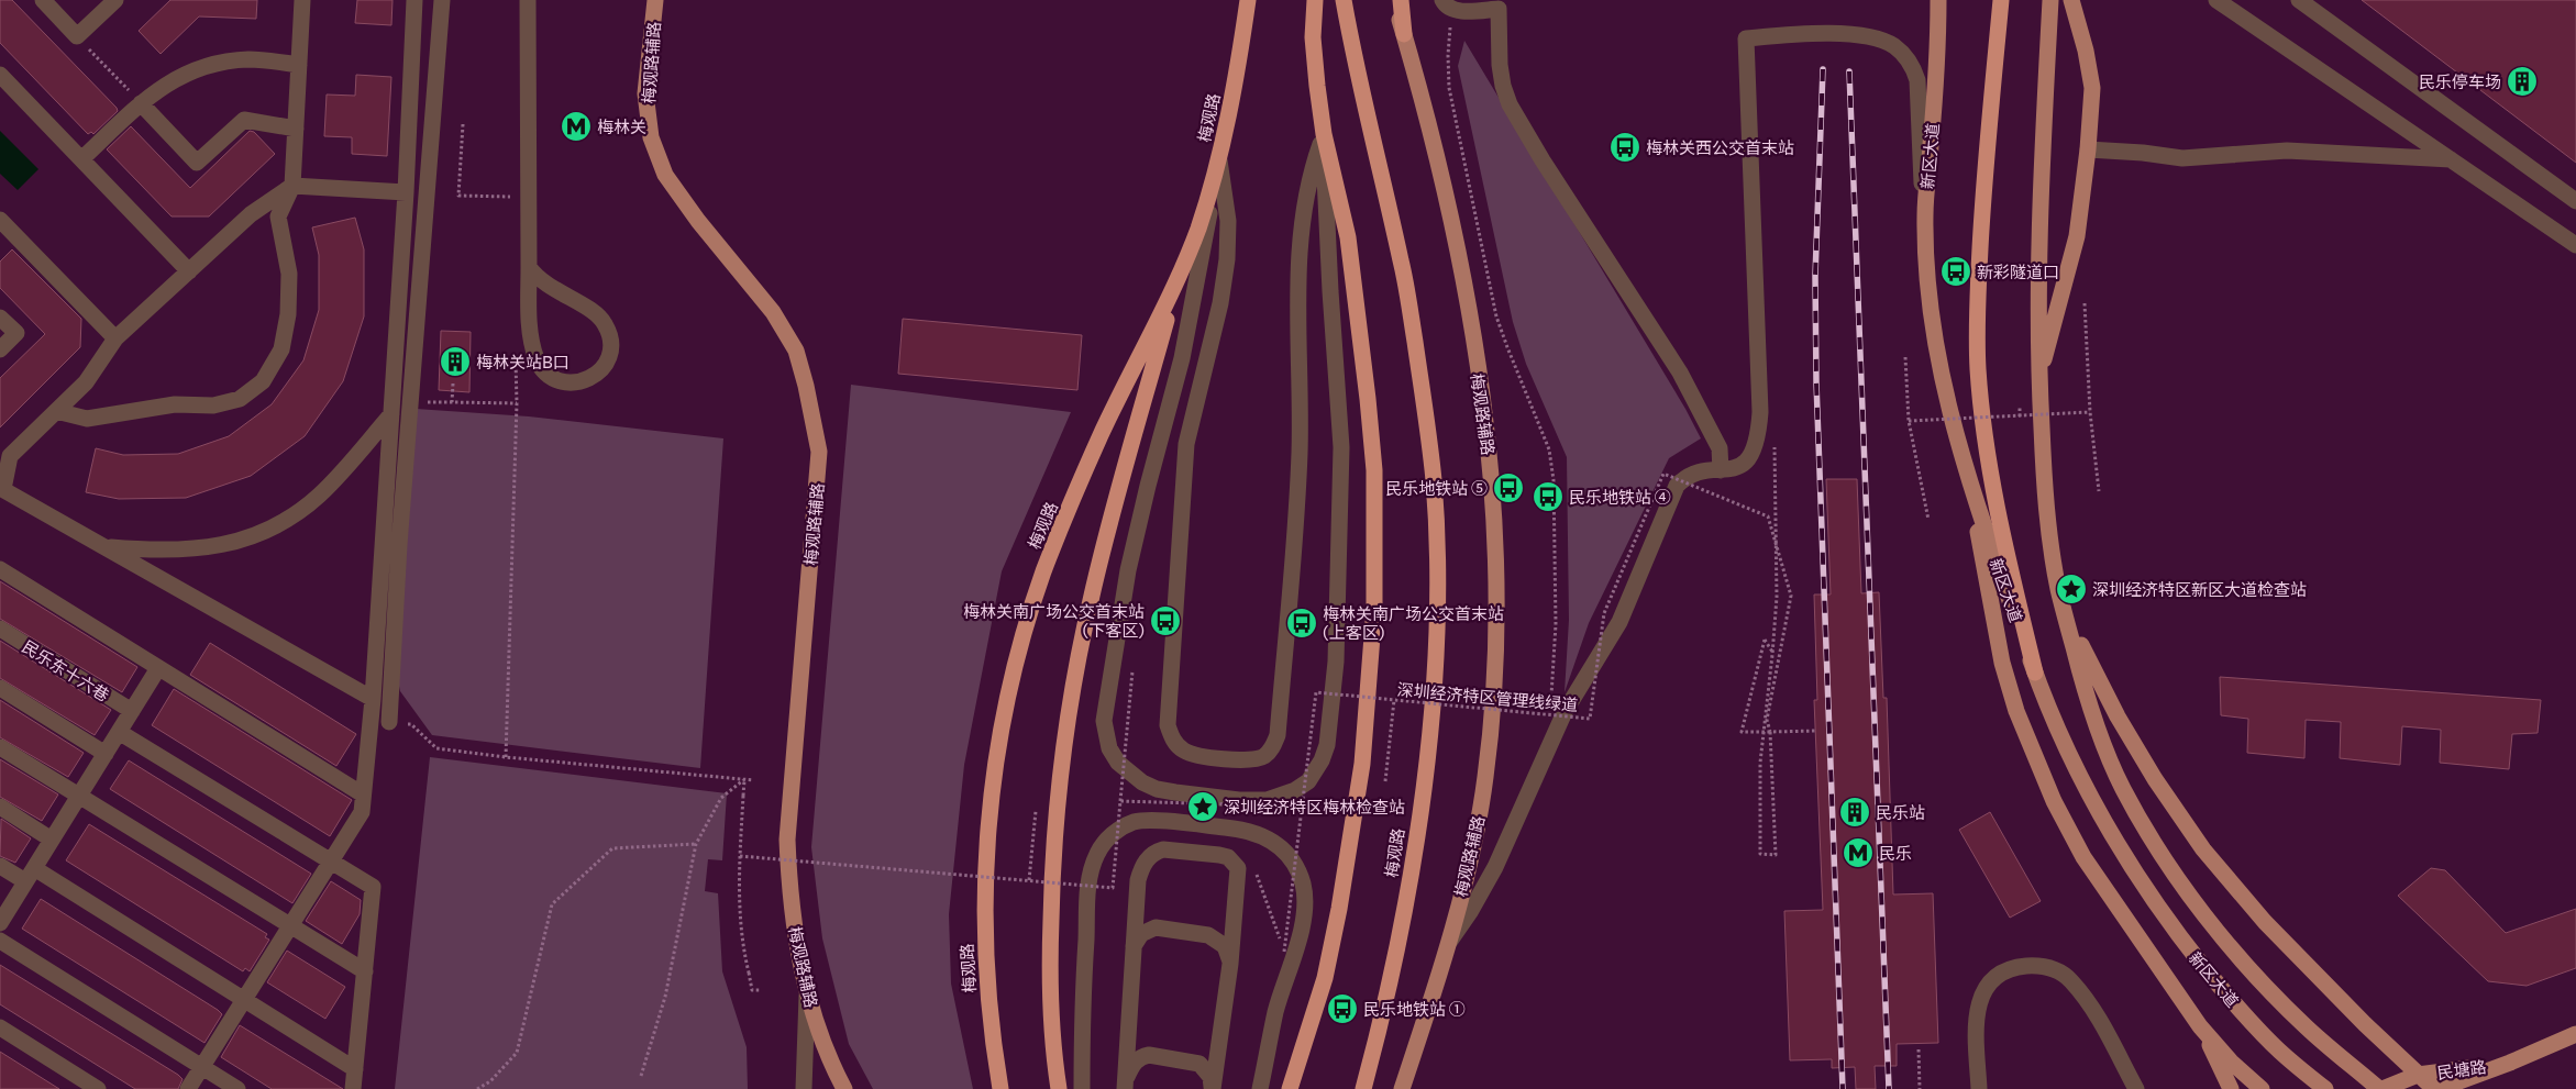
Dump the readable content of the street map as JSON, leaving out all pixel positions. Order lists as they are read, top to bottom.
{
  "streets": {
    "highway": ["梅观路"],
    "main road": ["梅观路辅路", "新区大道", "民塘路"],
    "street": ["民乐东十六巷"],
    "path": ["深圳经济特区管理线绿道"]
  },
  "crossings": [
    ["新区大道", "民塘路"]
  ],
  "places": {
    "building": ["民乐停车场", "梅林关站B口", "民乐站"],
    "metro station": ["梅林关", "民乐"],
    "bus stop": [
      "梅林关西公交首末站",
      "新彩隧道口",
      "民乐地铁站 ⑤",
      "民乐地铁站 ④",
      "梅林关南广场公交首末站 (下客区)",
      "梅林关南广场公交首末站 (上客区)",
      "民乐地铁站 ①"
    ],
    "place": ["深圳经济特区新区大道检查站", "深圳经济特区梅林检查站"]
  }
}
